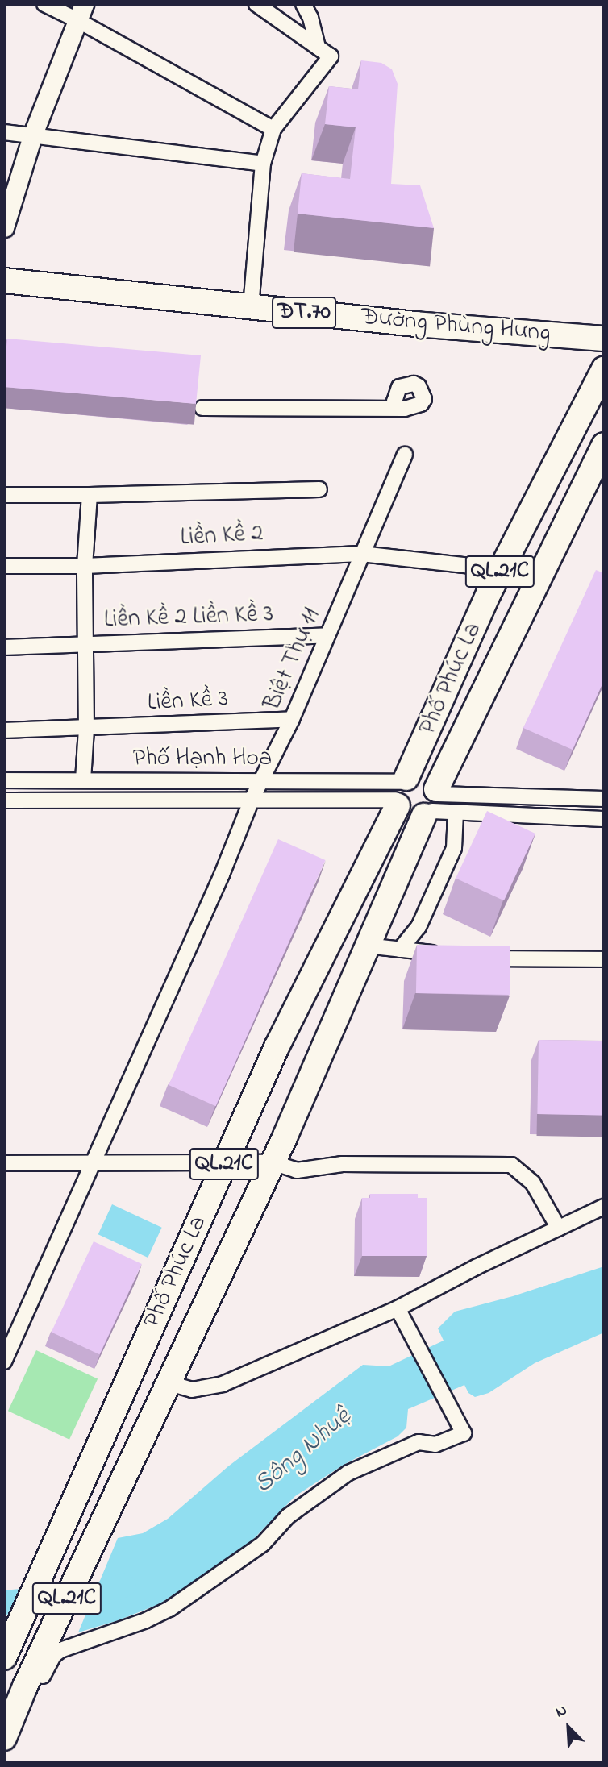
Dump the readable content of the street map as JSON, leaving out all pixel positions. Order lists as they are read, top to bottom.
{
  "streets": {
    "main road": [
      "ĐT.70",
      "Đường Phùng Hưng",
      "QL.21C",
      "Phố Phúc La"
    ],
    "street": [
      "Liền Kề 2",
      "Liền Kề 2 Liền Kề 3",
      "Biệt Thự 11",
      "Liền Kề 3",
      "Phố Hạnh Hoa"
    ]
  },
  "crossings": [
    ["Liền Kề 2", "Biệt Thự 11"],
    ["Liền Kề 2", "Phố Phúc La"],
    ["QL.21C", "Phố Phúc La"],
    ["Liền Kề 2 Liền Kề 3", "Biệt Thự 11"],
    ["Biệt Thự 11", "Liền Kề 3"],
    ["Biệt Thự 11", "Phố Hạnh Hoa"],
    ["Phố Phúc La", "Phố Hạnh Hoa"]
  ],
  "water": ["Sông Nhuệ"],
  "north": "top left"
}
